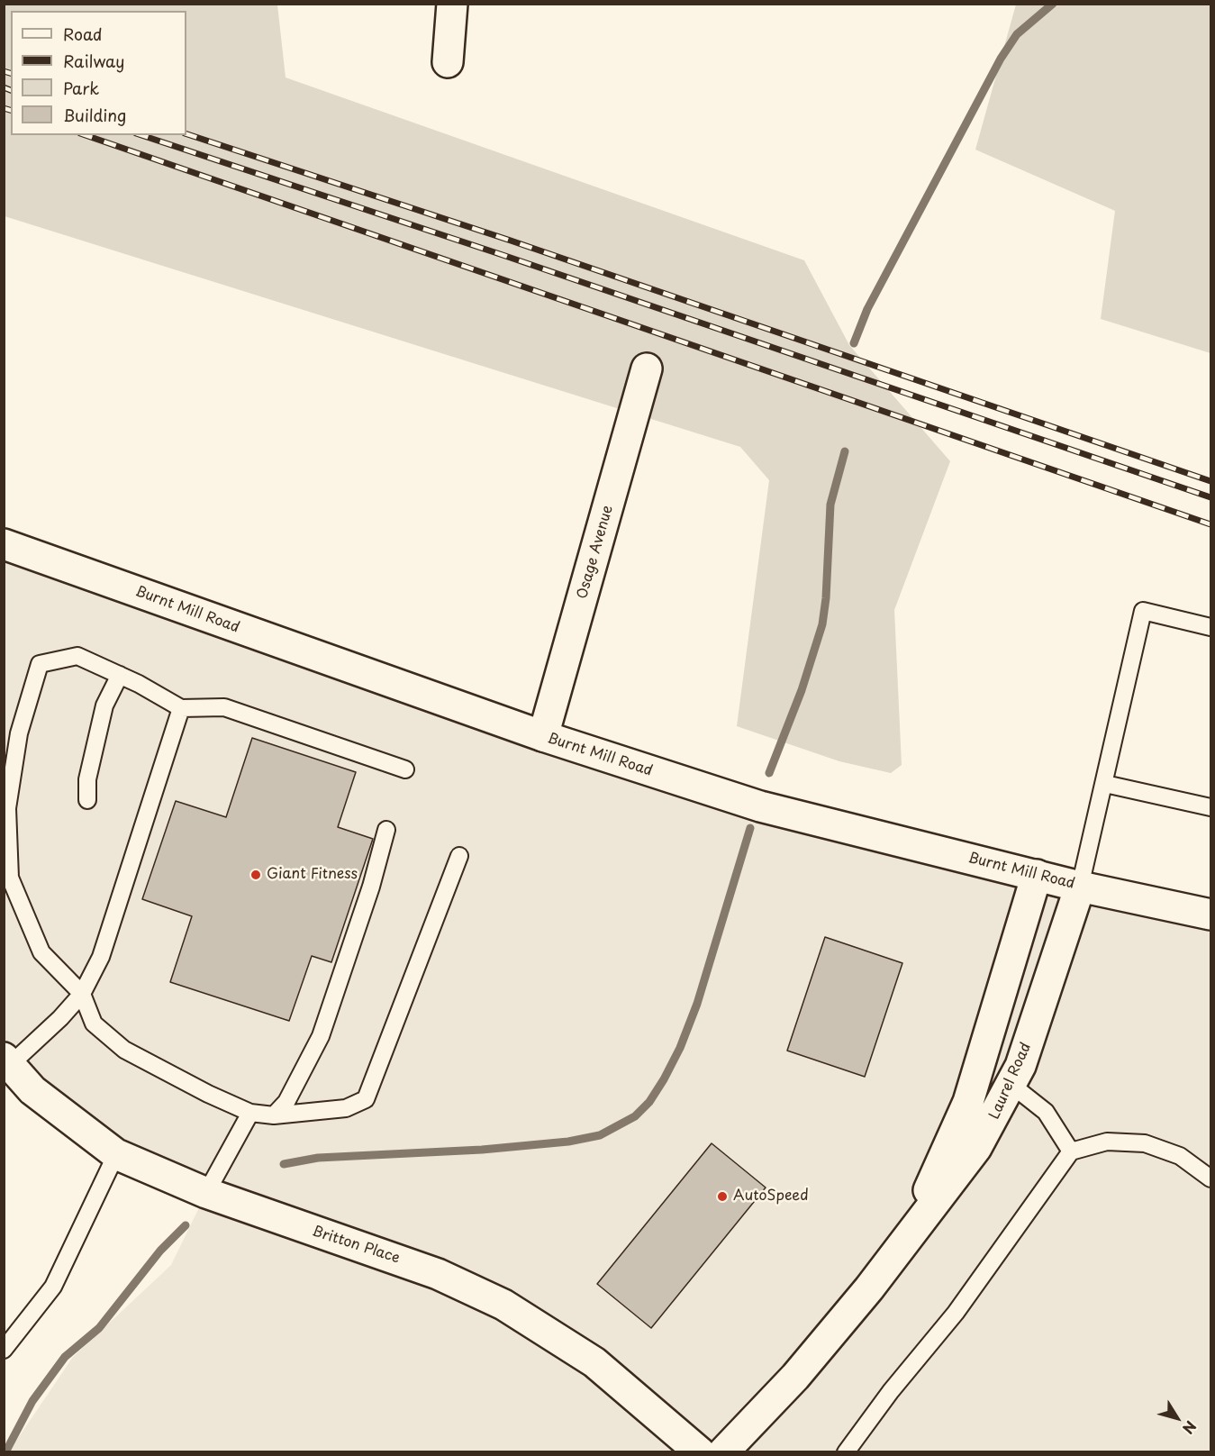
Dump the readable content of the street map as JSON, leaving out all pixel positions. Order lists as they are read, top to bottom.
{
  "streets": {
    "street": [
      "Osage Avenue",
      "Burnt Mill Road",
      "Laurel Road",
      "Britton Place"
    ]
  },
  "crossings": [
    ["Osage Avenue", "Burnt Mill Road"],
    ["Burnt Mill Road", "Laurel Road"]
  ],
  "places": ["Giant Fitness", "AutoSpeed"],
  "legend": [
    "Road",
    "Railway",
    "Park",
    "Building"
  ],
  "north": "bottom right"
}
